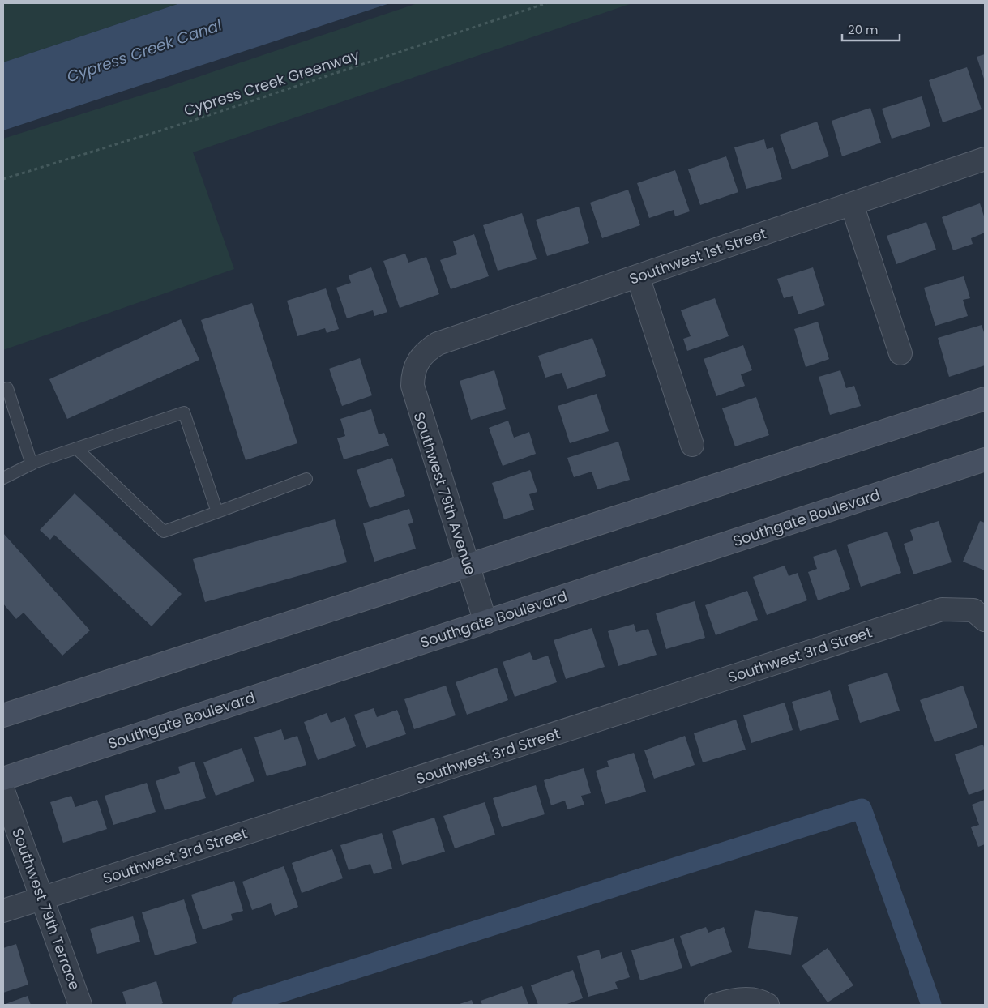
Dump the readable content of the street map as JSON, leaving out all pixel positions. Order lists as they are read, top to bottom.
{
  "streets": {
    "main road": ["Southgate Boulevard"],
    "street": [
      "Southwest 1st Street",
      "Southwest 79th Avenue",
      "Southwest 3rd Street",
      "Southwest 79th Terrace"
    ],
    "path": ["Cypress Creek Greenway"]
  },
  "crossings": [
    ["Southwest 1st Street", "Southwest 79th Avenue"],
    ["Southwest 79th Avenue", "Southgate Boulevard"],
    ["Southwest 3rd Street", "Southwest 79th Terrace"]
  ],
  "water": ["Cypress Creek Canal"],
  "scale_bar": "20 m"
}
